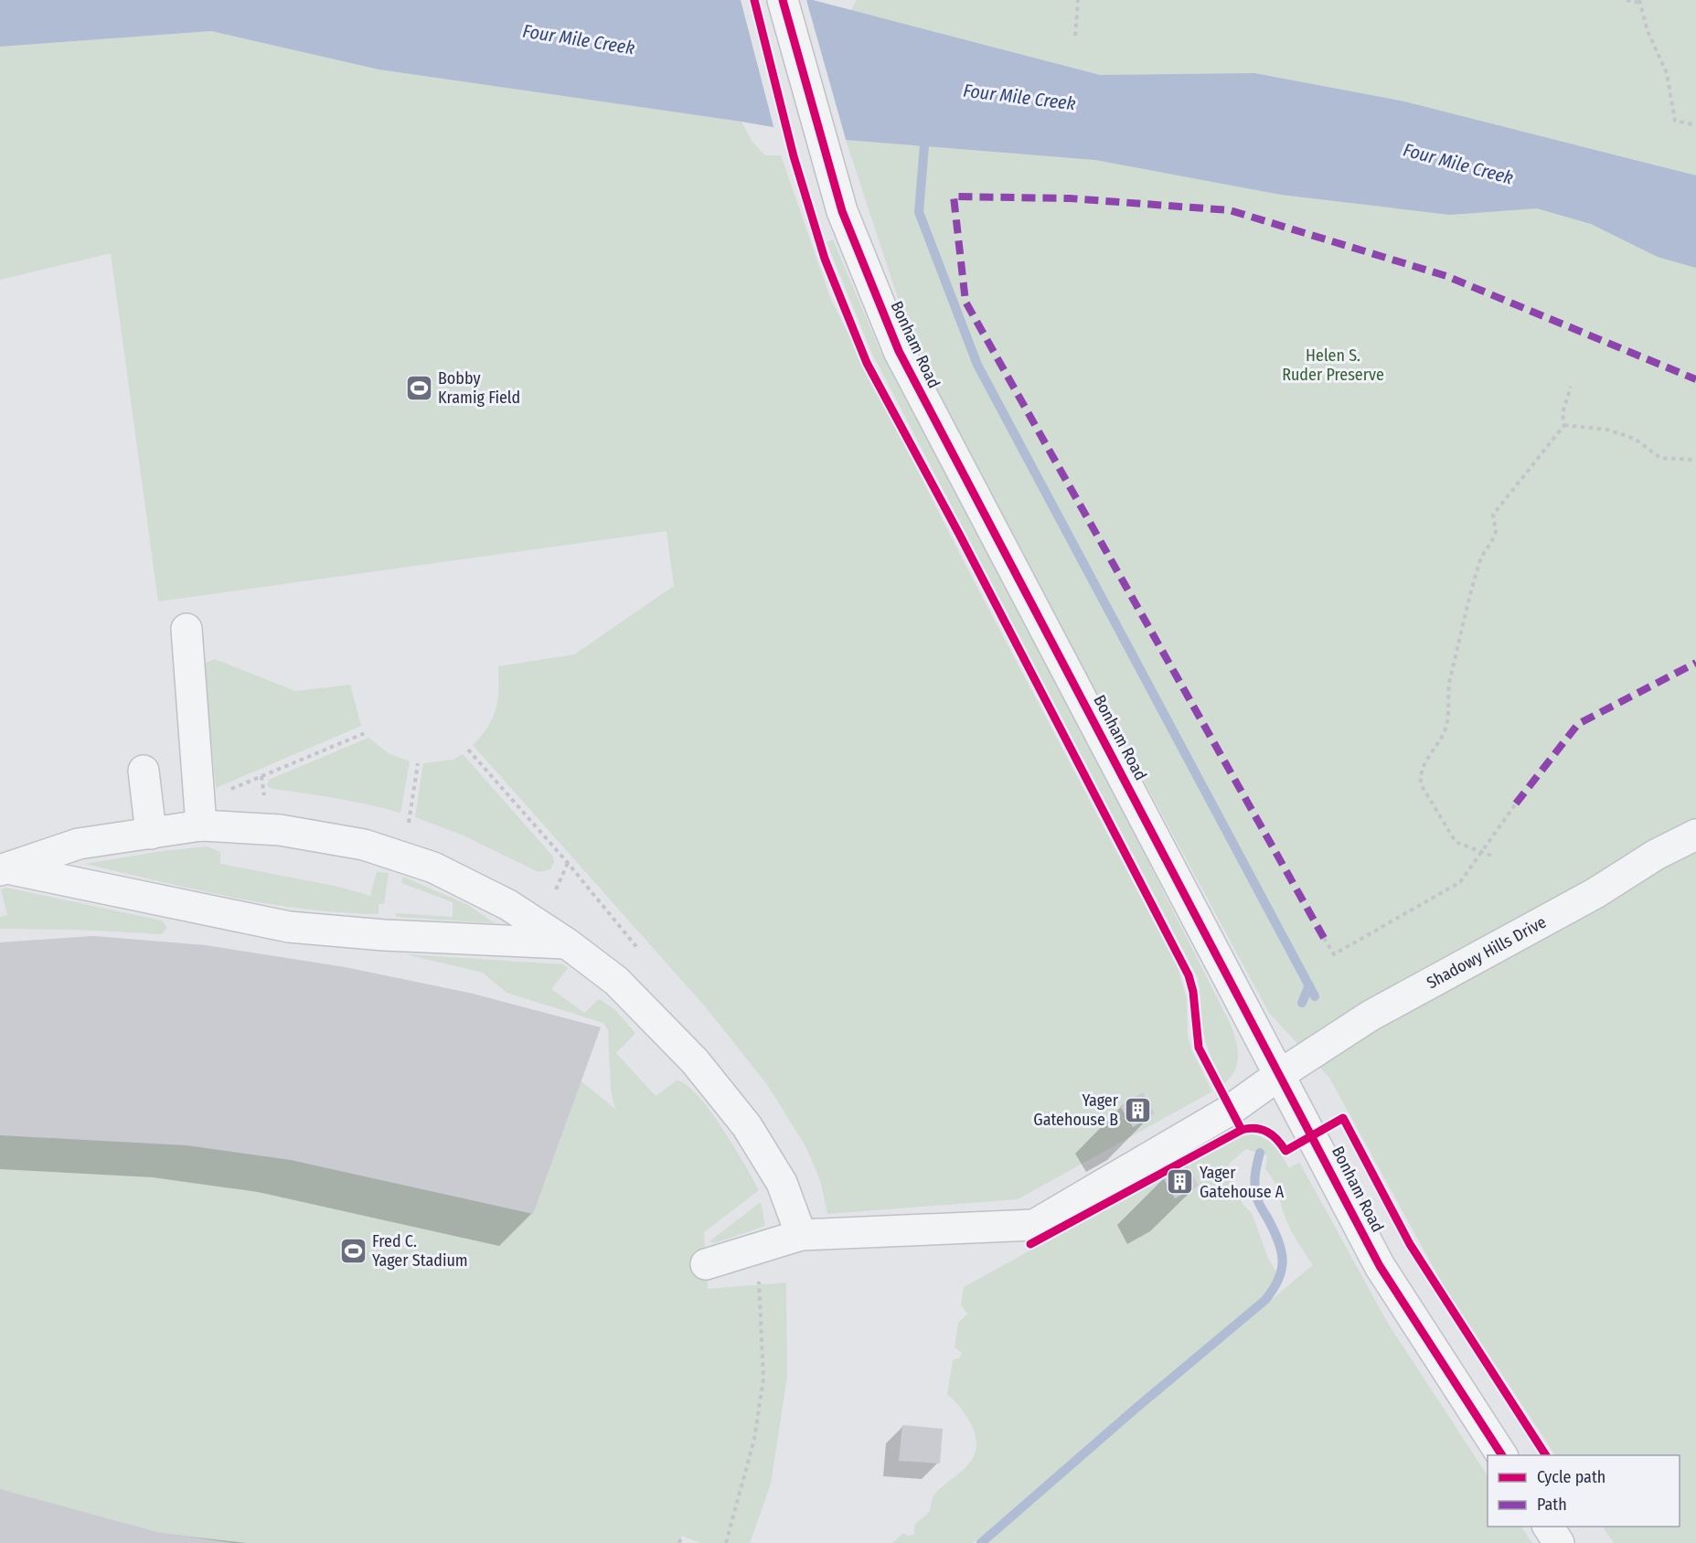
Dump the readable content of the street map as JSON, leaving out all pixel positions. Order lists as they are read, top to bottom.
{
  "streets": {
    "street": ["Bonham Road", "Shadowy Hills Drive"]
  },
  "crossings": [
    ["Bonham Road", "Shadowy Hills Drive"]
  ],
  "water": ["Four Mile Creek"],
  "parks": ["Helen S. Ruder Preserve"],
  "places": {
    "sports": ["Bobby Kramig Field", "Fred C. Yager Stadium"],
    "building": ["Yager Gatehouse B", "Yager Gatehouse A"]
  },
  "legend": ["Cycle path", "Path"]
}
